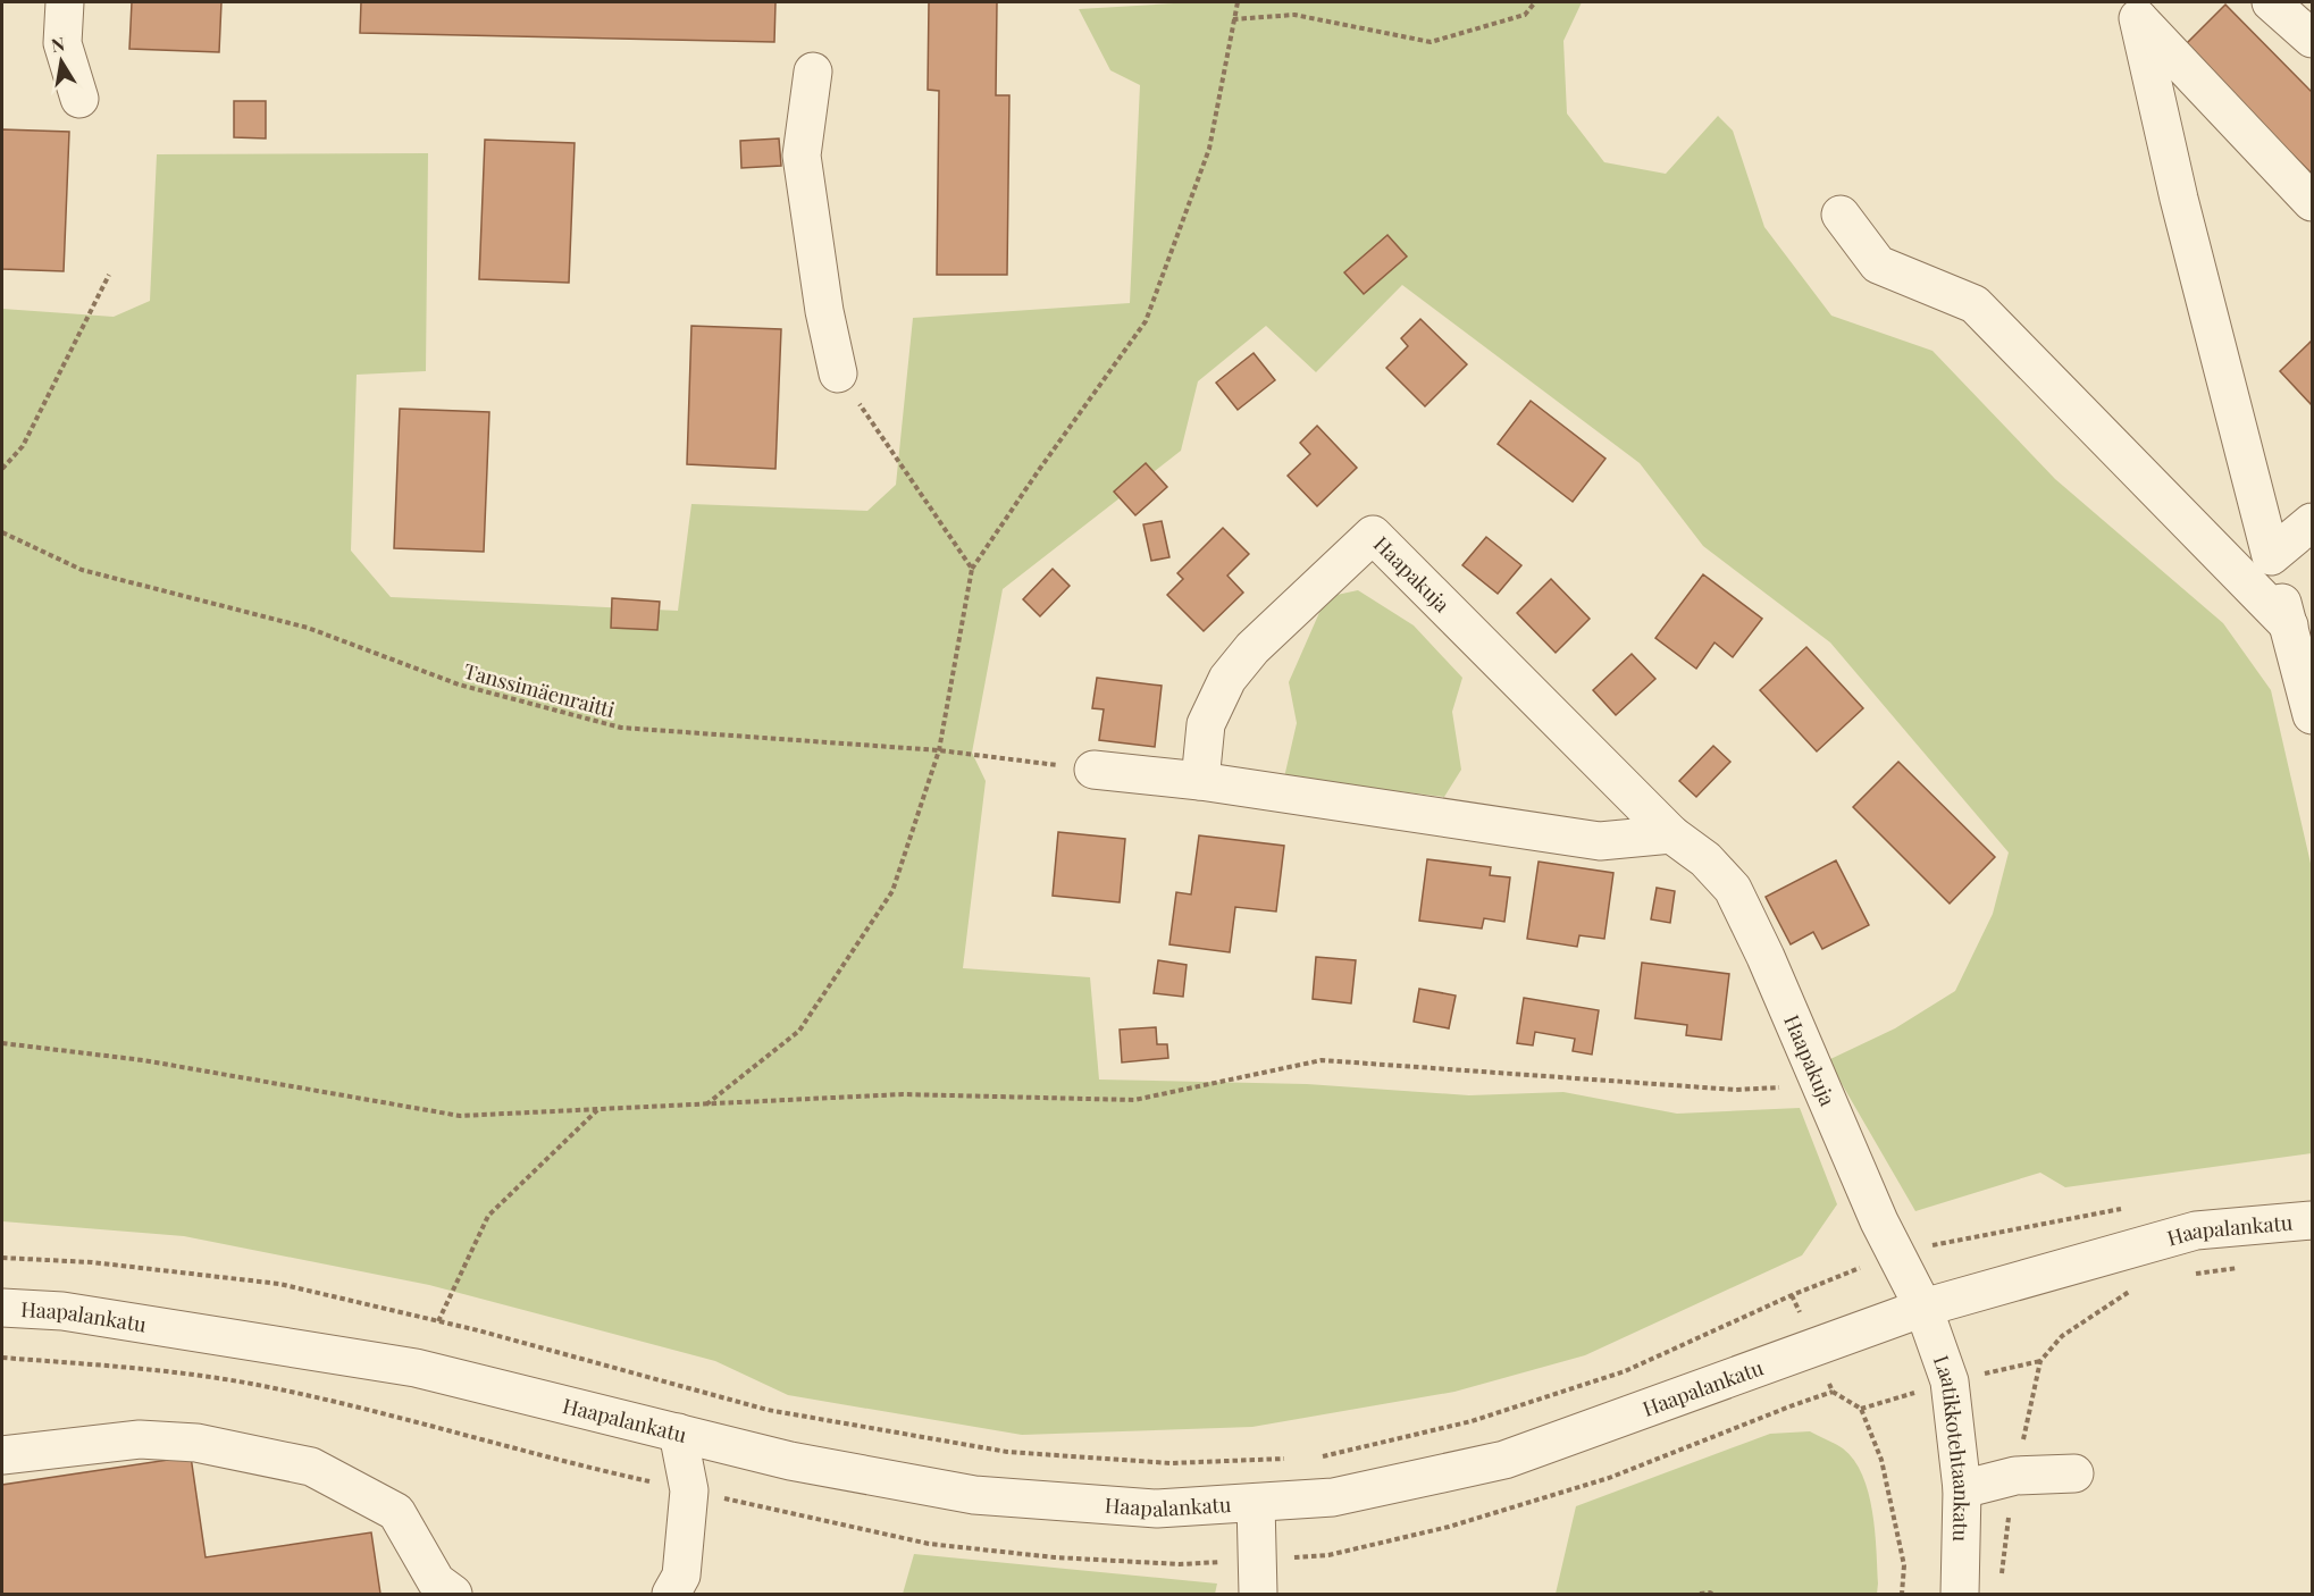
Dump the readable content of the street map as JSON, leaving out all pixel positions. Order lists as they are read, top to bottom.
{
  "streets": {
    "street": ["Haapakuja", "Haapalankatu", "Laatikkotehtaankatu"],
    "path": ["Tanssimäenraitti"]
  },
  "crossings": [
    ["Haapakuja", "Haapalankatu"],
    ["Haapakuja", "Laatikkotehtaankatu"],
    ["Haapalankatu", "Laatikkotehtaankatu"]
  ],
  "north": "top"
}
